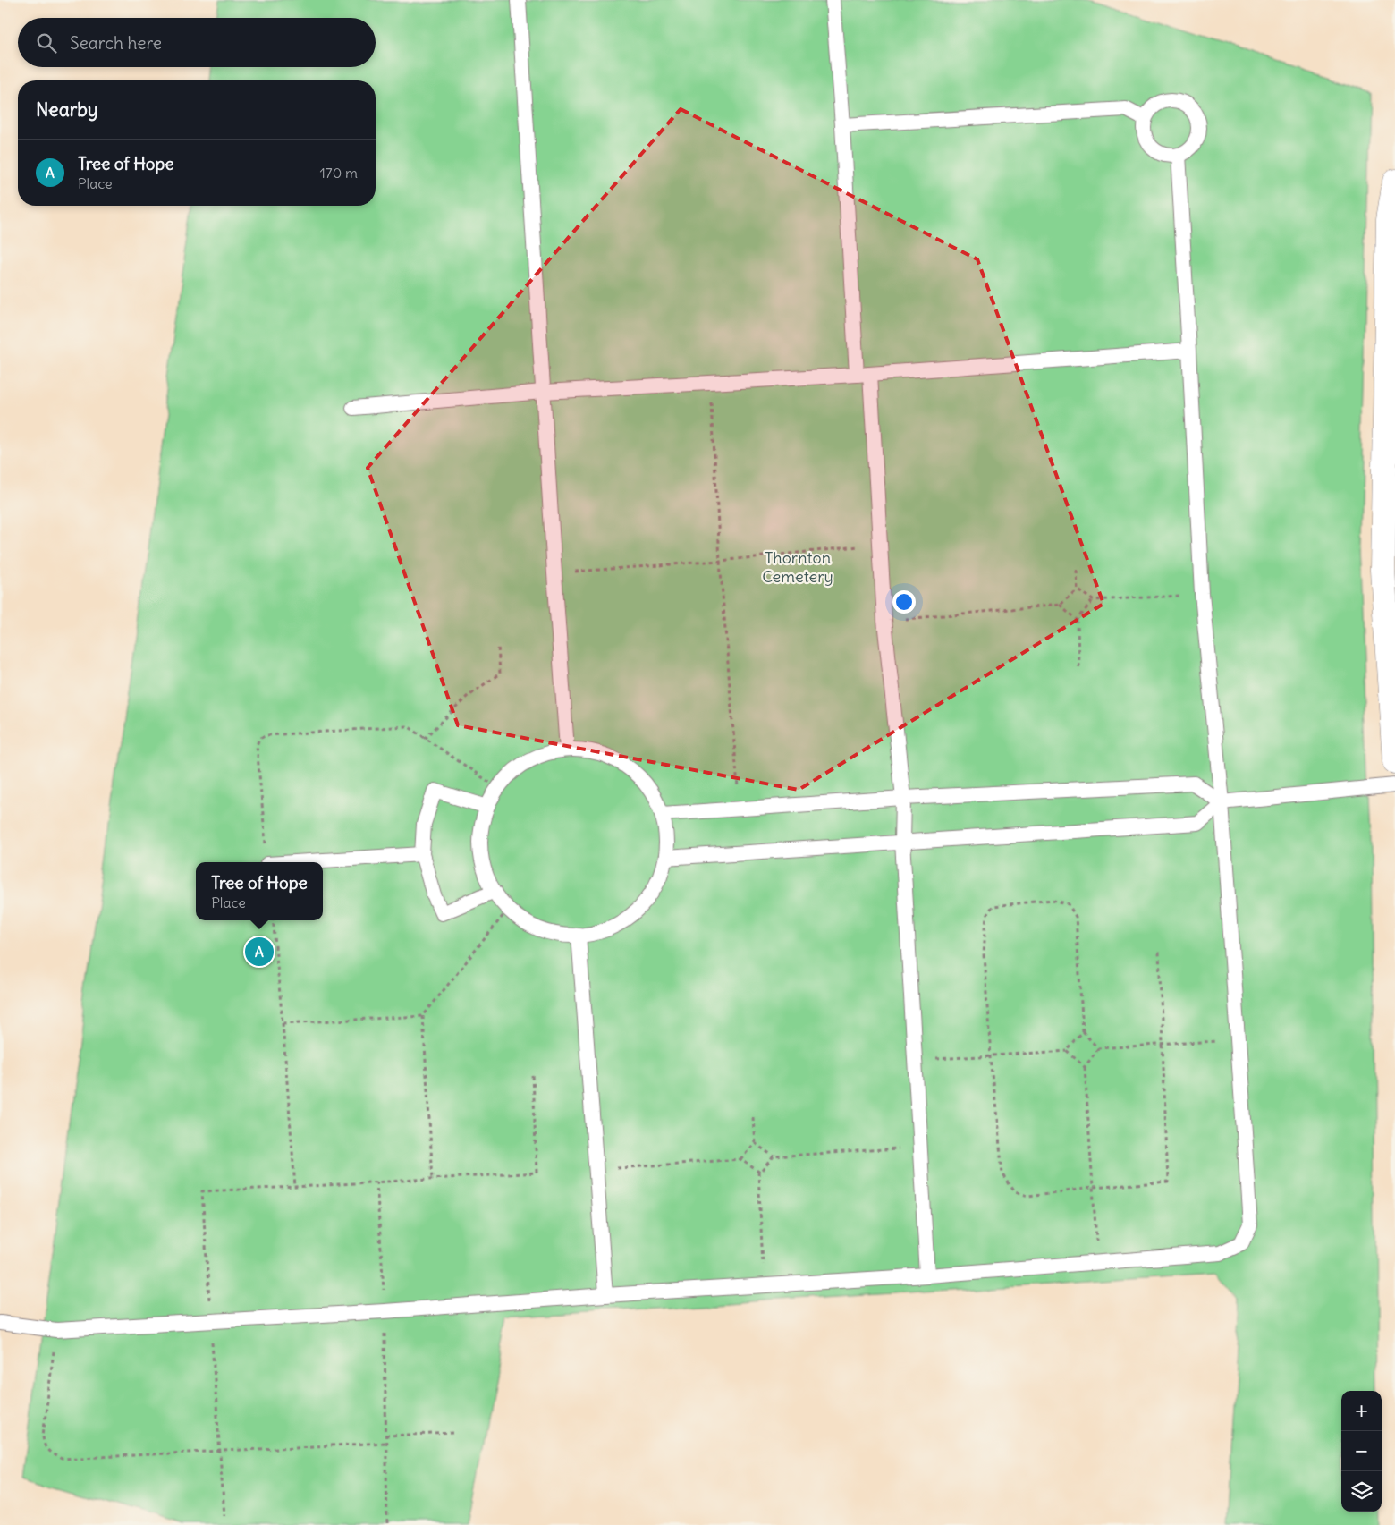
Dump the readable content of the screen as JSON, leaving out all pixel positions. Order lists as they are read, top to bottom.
{
  "parks": ["Thornton Cemetery"],
  "page": {
    "search": "Search here",
    "heading": "Nearby",
    "list": [
      {
        "mark": "A",
        "name": "Tree of Hope",
        "note": "Place",
        "value": "170 m"
      }
    ],
    "popup": ["Tree of Hope", "Place"],
    "pins": "A",
    "map_buttons": ["+", "−"]
  }
}
